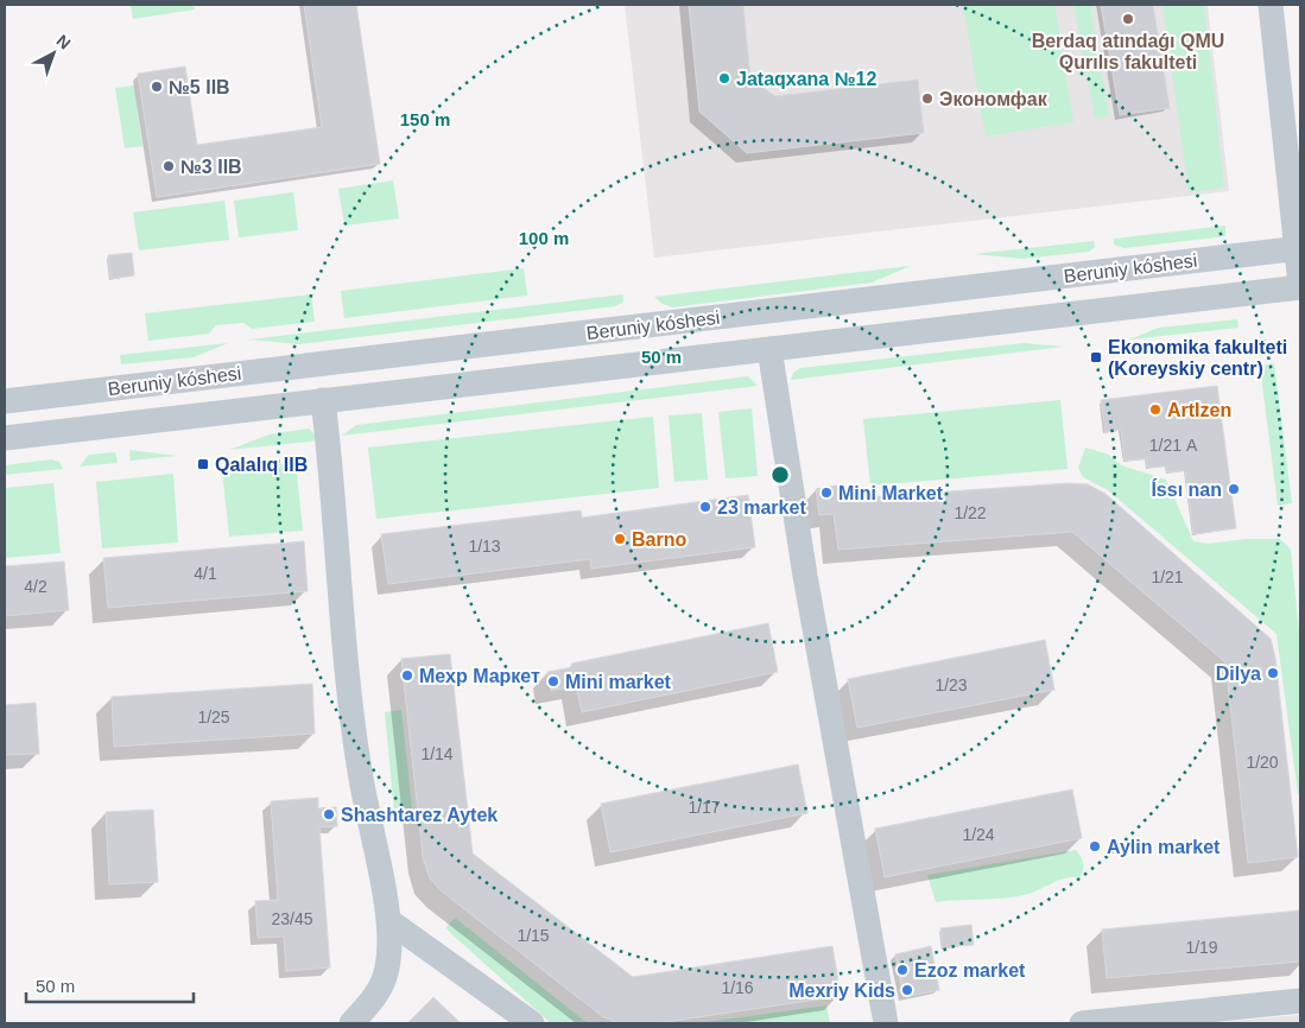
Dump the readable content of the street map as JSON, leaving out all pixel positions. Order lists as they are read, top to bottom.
{
  "streets": {
    "street": ["Beruniy kóshesi"]
  },
  "places": {
    "other": [
      "Berdaq atındaǵı QMU Qurılıs fakulteti",
      "Jataqxana №12",
      "№5 IIB",
      "Экономфак",
      "№3 IIB",
      "ArtIzen",
      "Íssı nan",
      "Mini Market",
      "23 market",
      "Barno",
      "Dilya",
      "Мехр Маркет",
      "Mini market",
      "Shashtarez Aytek",
      "Aylin market",
      "Ezoz market",
      "Mexriy Kids"
    ],
    "transit": ["Ekonomika fakulteti (Koreyskiy centr)", "Qalalıq IIB"]
  },
  "house_numbers": [
    "1/21 А",
    "1/22",
    "1/13",
    "4/1",
    "1/21",
    "4/2",
    "1/23",
    "1/25",
    "1/14",
    "1/20",
    "1/17",
    "1/24",
    "23/45",
    "1/15",
    "1/19",
    "1/16"
  ],
  "scale_bar": "50 m",
  "north": "top right",
  "rings": ["150 m", "100 m", "50 m"]
}
